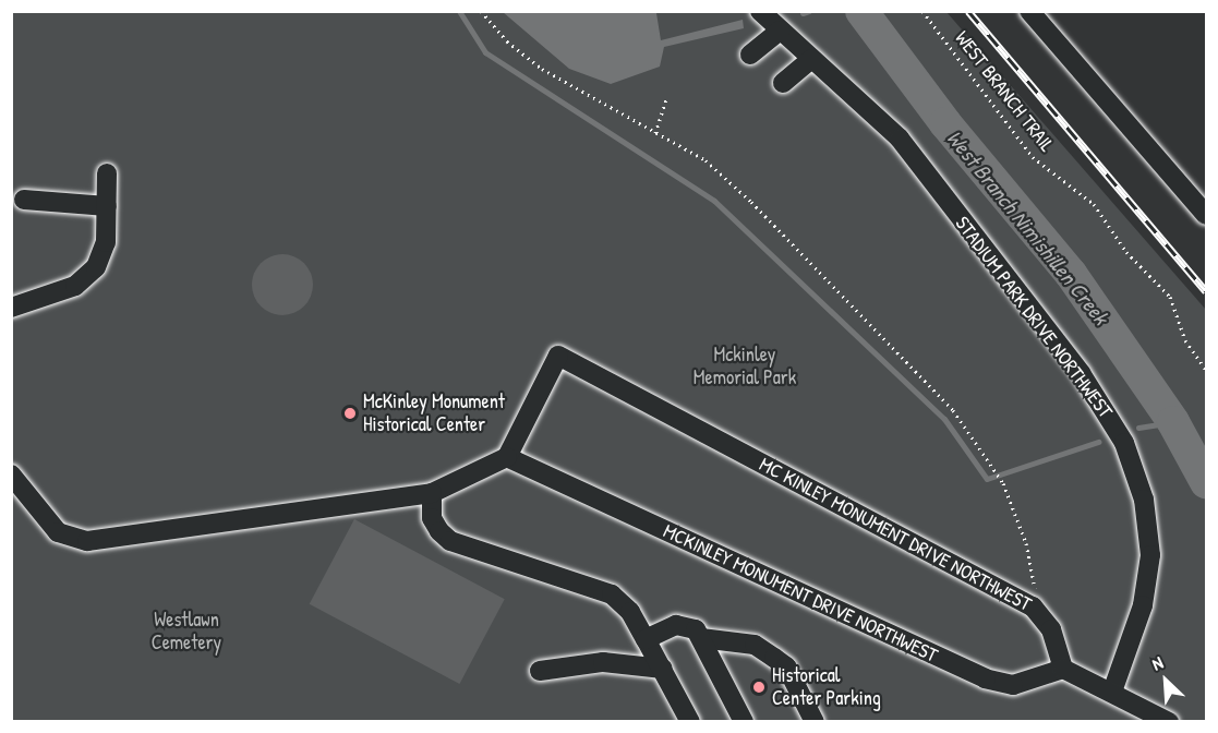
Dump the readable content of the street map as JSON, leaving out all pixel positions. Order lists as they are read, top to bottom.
{
  "streets": {
    "street": ["STADIUM PARK DRIVE NORTHWEST", "MC KINLEY MONUMENT DRIVE NORTHWEST", "MCKINLEY MONUMENT DRIVE NORTHWEST"],
    "path": ["WEST BRANCH TRAIL"]
  },
  "crossings": [
    ["MC KINLEY MONUMENT DRIVE NORTHWEST", "MCKINLEY MONUMENT DRIVE NORTHWEST"]
  ],
  "water": ["West Branch Nimishillen Creek"],
  "parks": ["Mckinley Memorial Park", "Westlawn Cemetery"],
  "places": ["McKinley Monument Historical Center", "Historical Center Parking"],
  "north": "top left"
}
